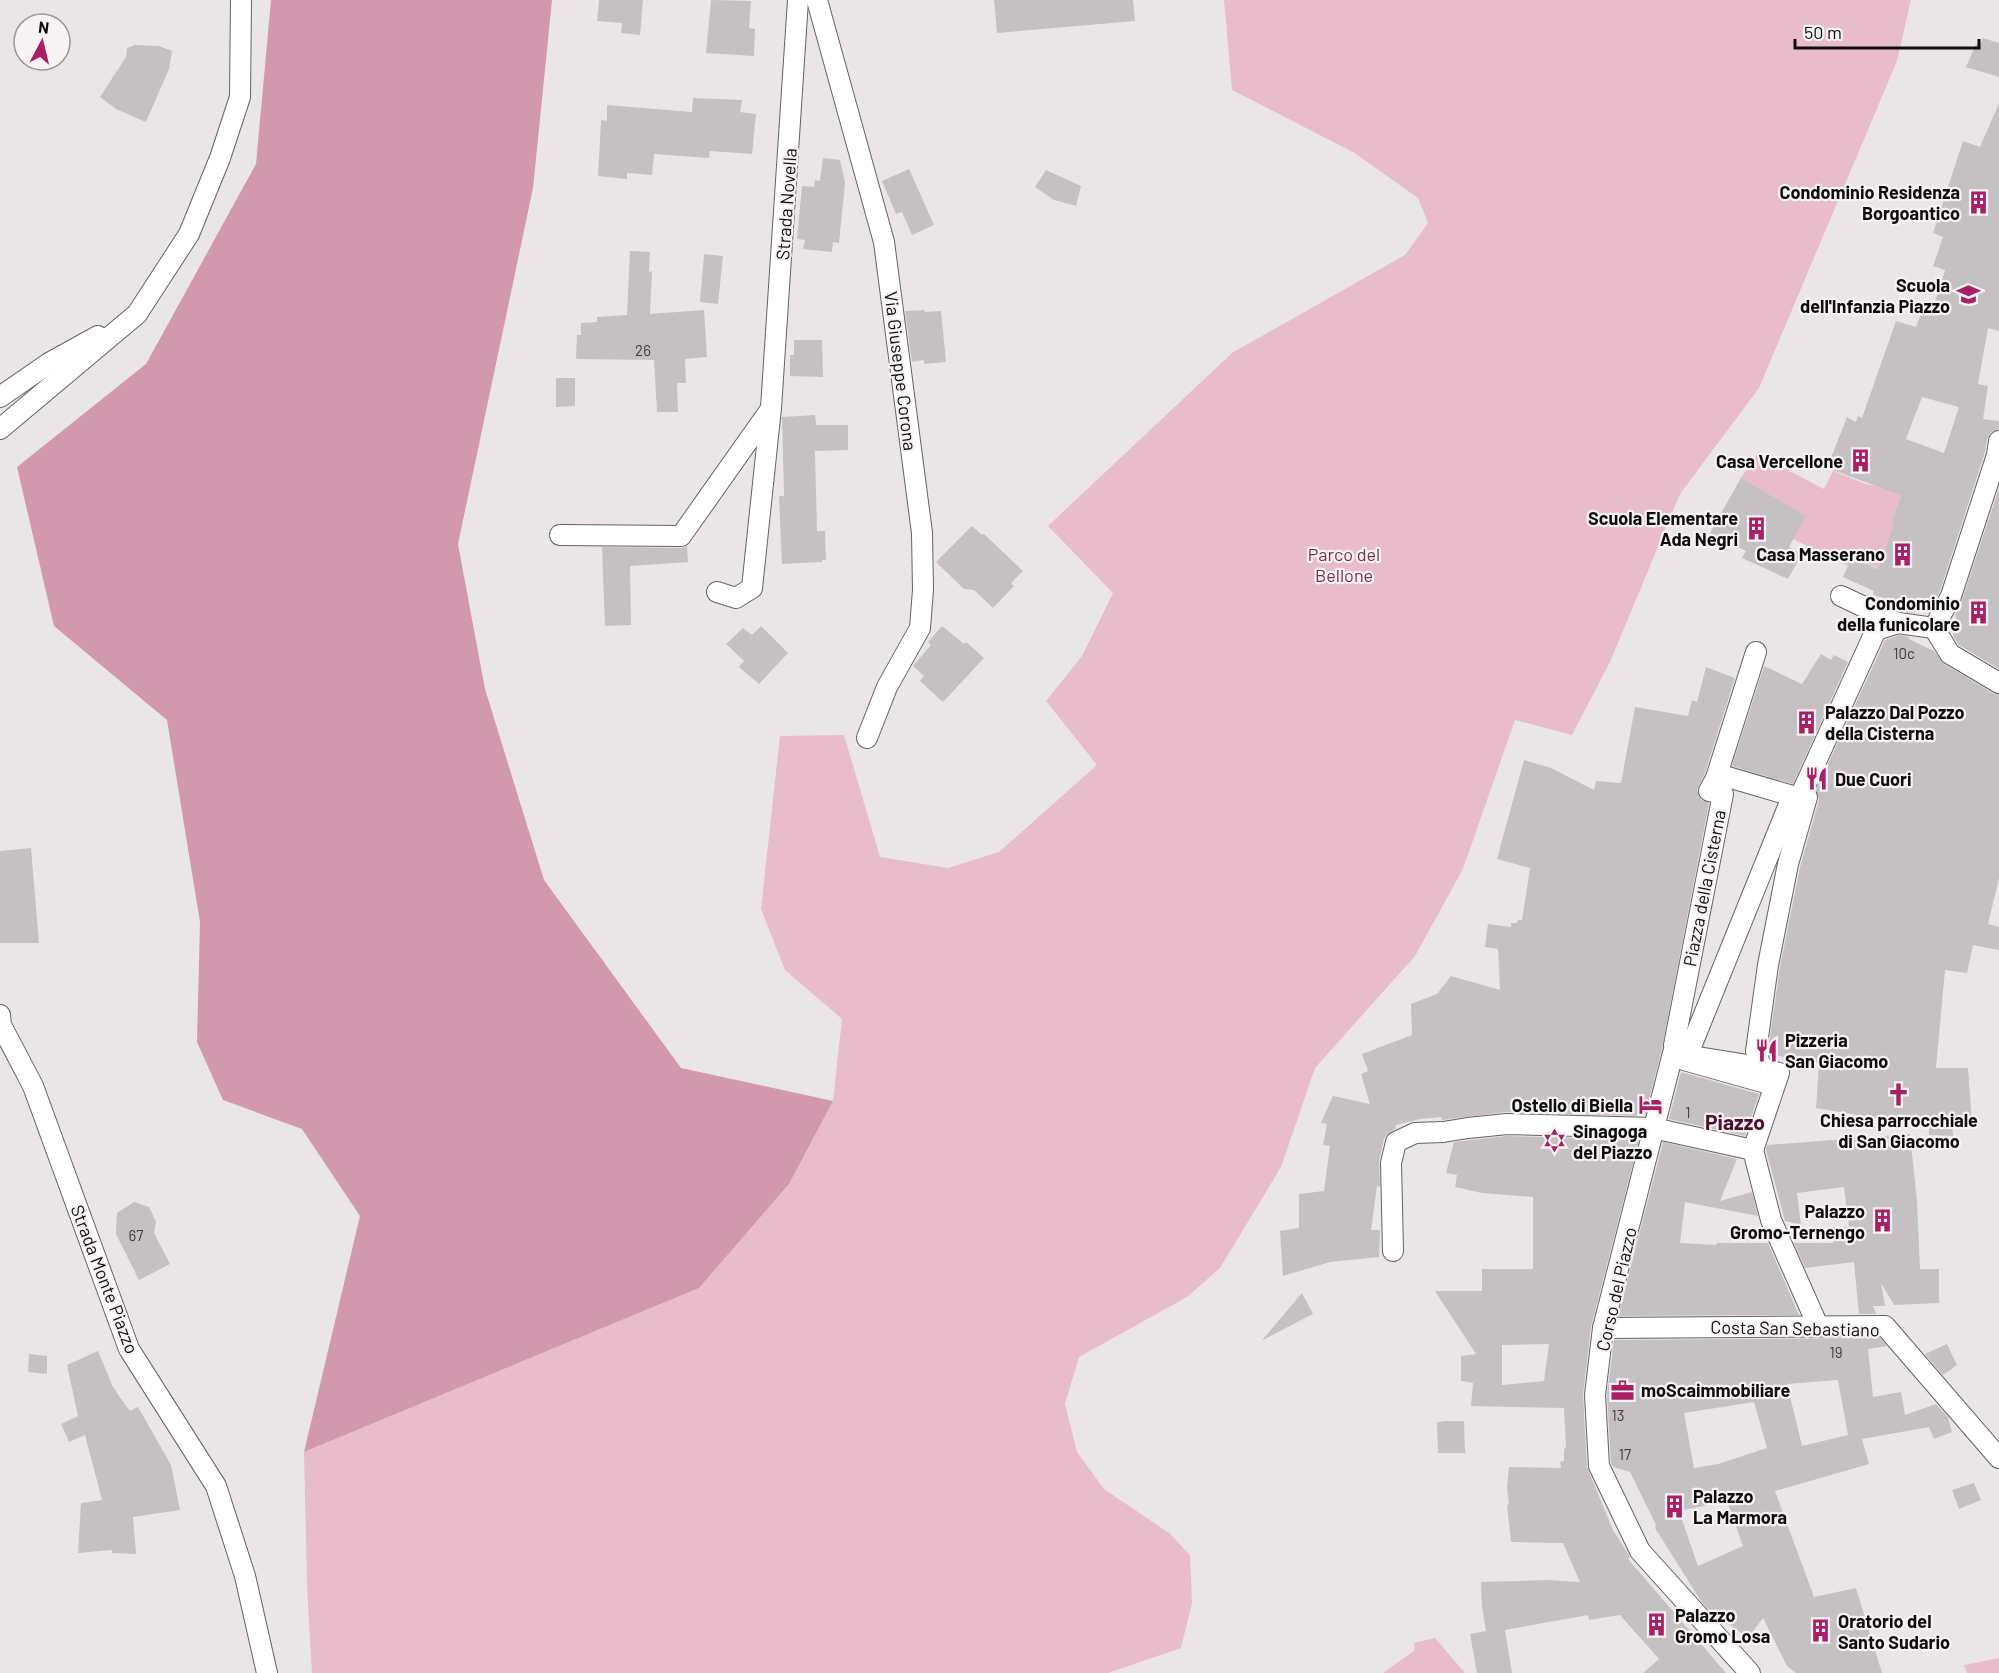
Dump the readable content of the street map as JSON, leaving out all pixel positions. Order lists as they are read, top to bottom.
{
  "streets": {
    "street": [
      "Strada Novella",
      "Via Giuseppe Corona",
      "Piazza della Cisterna",
      "Strada Monte Piazzo",
      "Corso del Piazzo",
      "Costa San Sebastiano"
    ]
  },
  "crossings": [
    ["Piazza della Cisterna", "Corso del Piazzo"],
    ["Corso del Piazzo", "Costa San Sebastiano"]
  ],
  "districts": ["Piazzo"],
  "parks": ["Parco del Bellone"],
  "places": {
    "building": [
      "Condominio Residenza Borgoantico",
      "Casa Vercellone",
      "Scuola Elementare Ada Negri",
      "Casa Masserano",
      "Condominio della funicolare",
      "Palazzo Dal Pozzo della Cisterna",
      "Palazzo Gromo-Ternengo",
      "Palazzo La Marmora",
      "Palazzo Gromo Losa",
      "Oratorio del Santo Sudario"
    ],
    "school or university": ["Scuola dell'Infanzia Piazzo"],
    "restaurant": ["Due Cuori", "Pizzeria San Giacomo"],
    "church": ["Chiesa parrocchiale di San Giacomo"],
    "hotel": ["Ostello di Biella"],
    "synagogue": ["Sinagoga del Piazzo"],
    "office": ["moScaimmobiliare"]
  },
  "house_numbers": [
    "26",
    "10c",
    "1",
    "67",
    "19",
    "13",
    "17"
  ],
  "scale_bar": "50 m",
  "north": "top"
}
